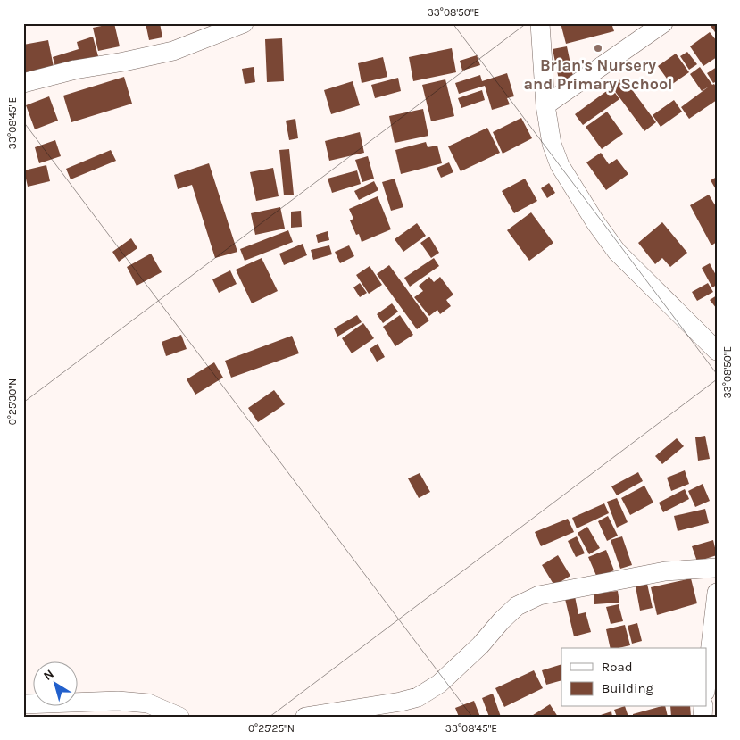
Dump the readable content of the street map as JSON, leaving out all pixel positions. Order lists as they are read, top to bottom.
{
  "places": ["Brian's Nursery and Primary School"],
  "legend": ["Road", "Building"],
  "north": "top left",
  "coordinates": [
    "33°08'50\"E",
    "33°08'45\"E",
    "0°25'30\"N",
    "0°25'25\"N"
  ]
}
